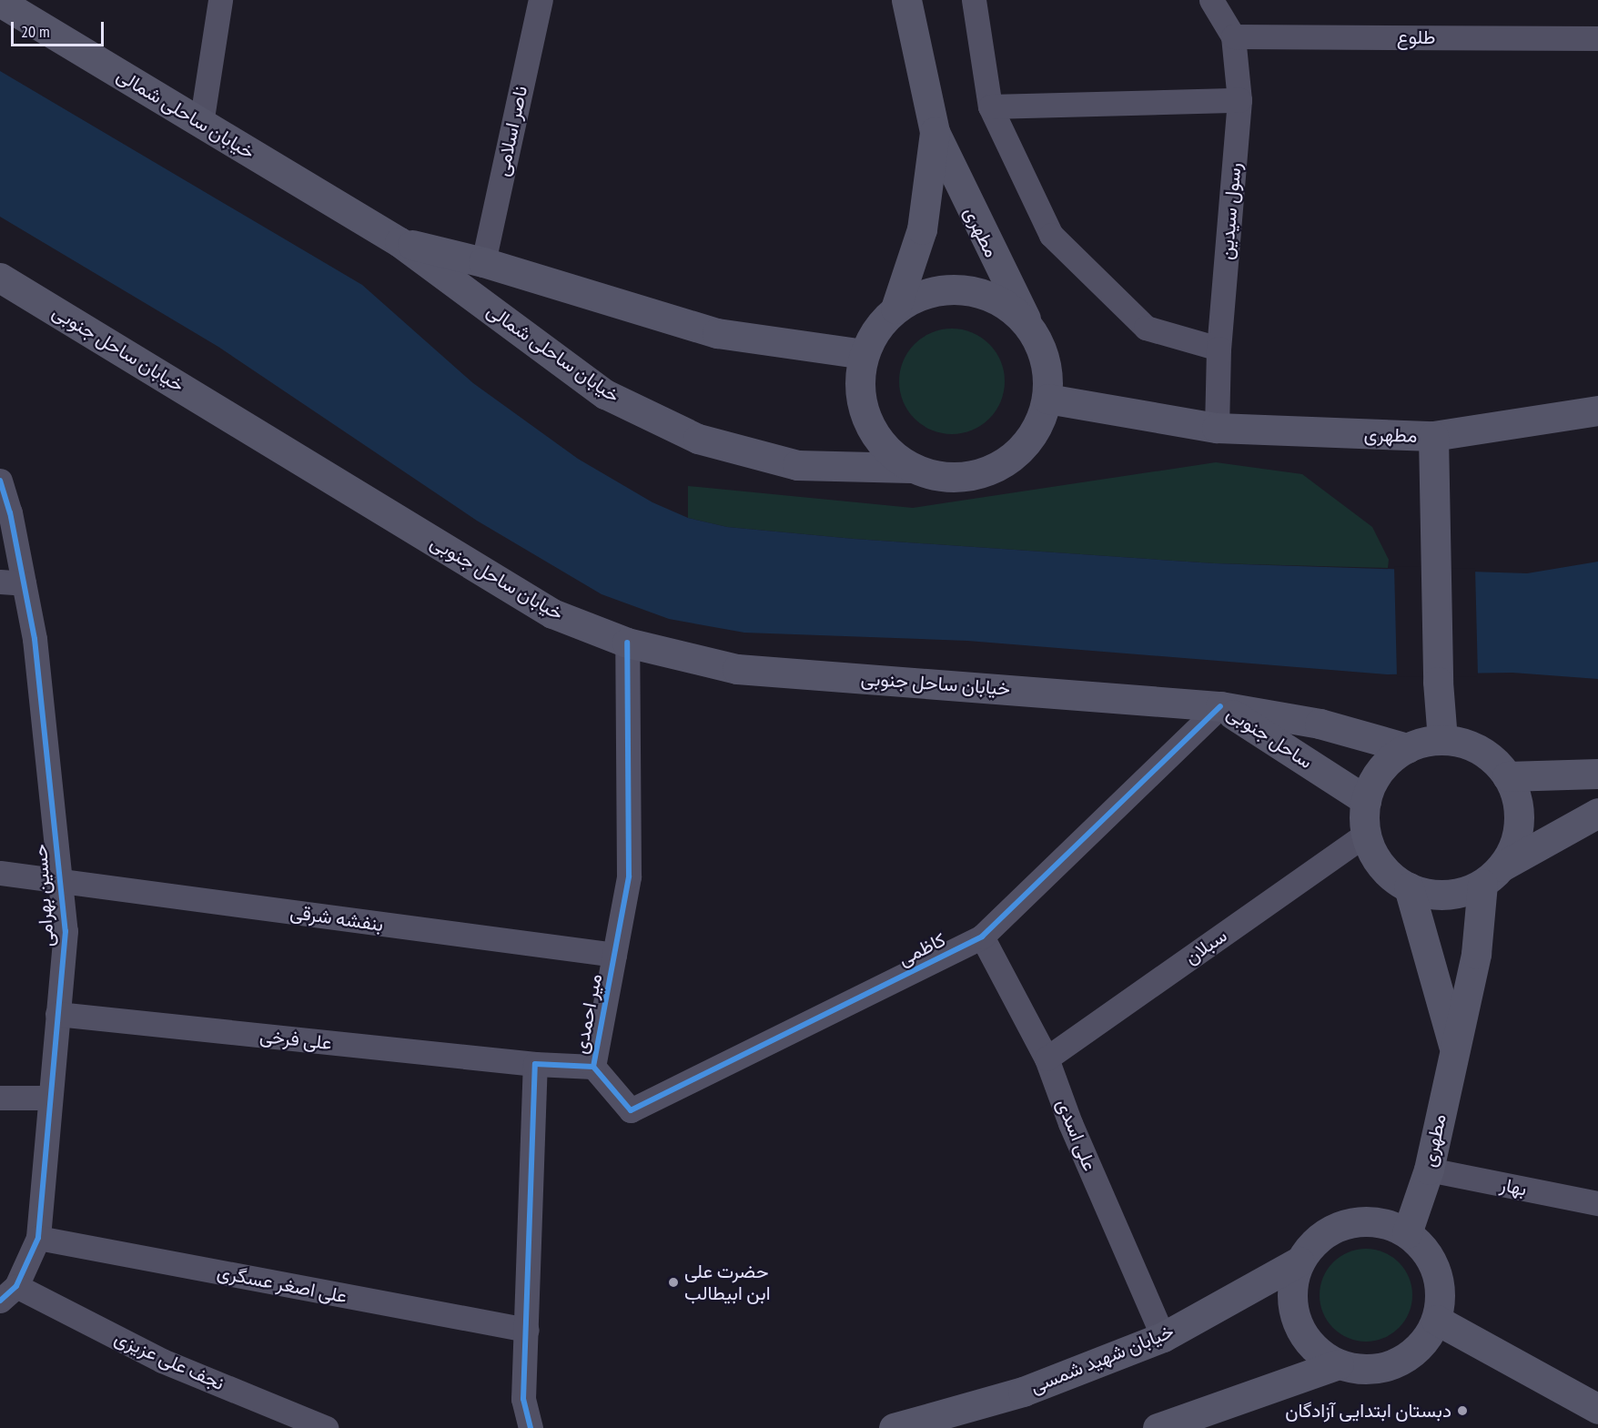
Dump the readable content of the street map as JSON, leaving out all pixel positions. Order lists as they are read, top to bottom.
{
  "streets": {
    "main road": [
      "خیابان ساحلی شمالی",
      "مطهری",
      "خیابان ساحل جنوبی",
      "ساحل جنوبی",
      "خیابان شهید شمسی"
    ],
    "street": [
      "طلوع",
      "ناصر اسلامی",
      "رسول سیدین",
      "حسین بهرامی",
      "بنفشه شرقی",
      "سبلان",
      "کاظمی",
      "میر احمدی",
      "علی فرخی",
      "علی اسدی",
      "بهار",
      "علی اصغر عسگری",
      "نجف علی عزیزی"
    ]
  },
  "crossings": [
    ["طلوع", "رسول سیدین"],
    ["خیابان ساحلی شمالی", "ناصر اسلامی"],
    ["خیابان ساحلی شمالی", "مطهری"],
    ["رسول سیدین", "مطهری"],
    ["مطهری", "ساحل جنوبی"],
    ["مطهری", "سبلان"],
    ["مطهری", "بهار"],
    ["مطهری", "خیابان شهید شمسی"],
    ["خیابان ساحل جنوبی", "ساحل جنوبی"],
    ["خیابان ساحل جنوبی", "کاظمی"],
    ["خیابان ساحل جنوبی", "میر احمدی"],
    ["ساحل جنوبی", "سبلان"],
    ["ساحل جنوبی", "کاظمی"],
    ["حسین بهرامی", "بنفشه شرقی"],
    ["حسین بهرامی", "علی فرخی"],
    ["حسین بهرامی", "علی اصغر عسگری"],
    ["حسین بهرامی", "نجف علی عزیزی"],
    ["بنفشه شرقی", "میر احمدی"],
    ["سبلان", "علی اسدی"],
    ["کاظمی", "میر احمدی"],
    ["کاظمی", "علی اسدی"],
    ["میر احمدی", "علی فرخی"],
    ["علی اسدی", "خیابان شهید شمسی"]
  ],
  "places": ["حضرت علی ابن ابیطالب", "دبستان ابتدایی آزادگان"],
  "scale_bar": "20 m"
}
